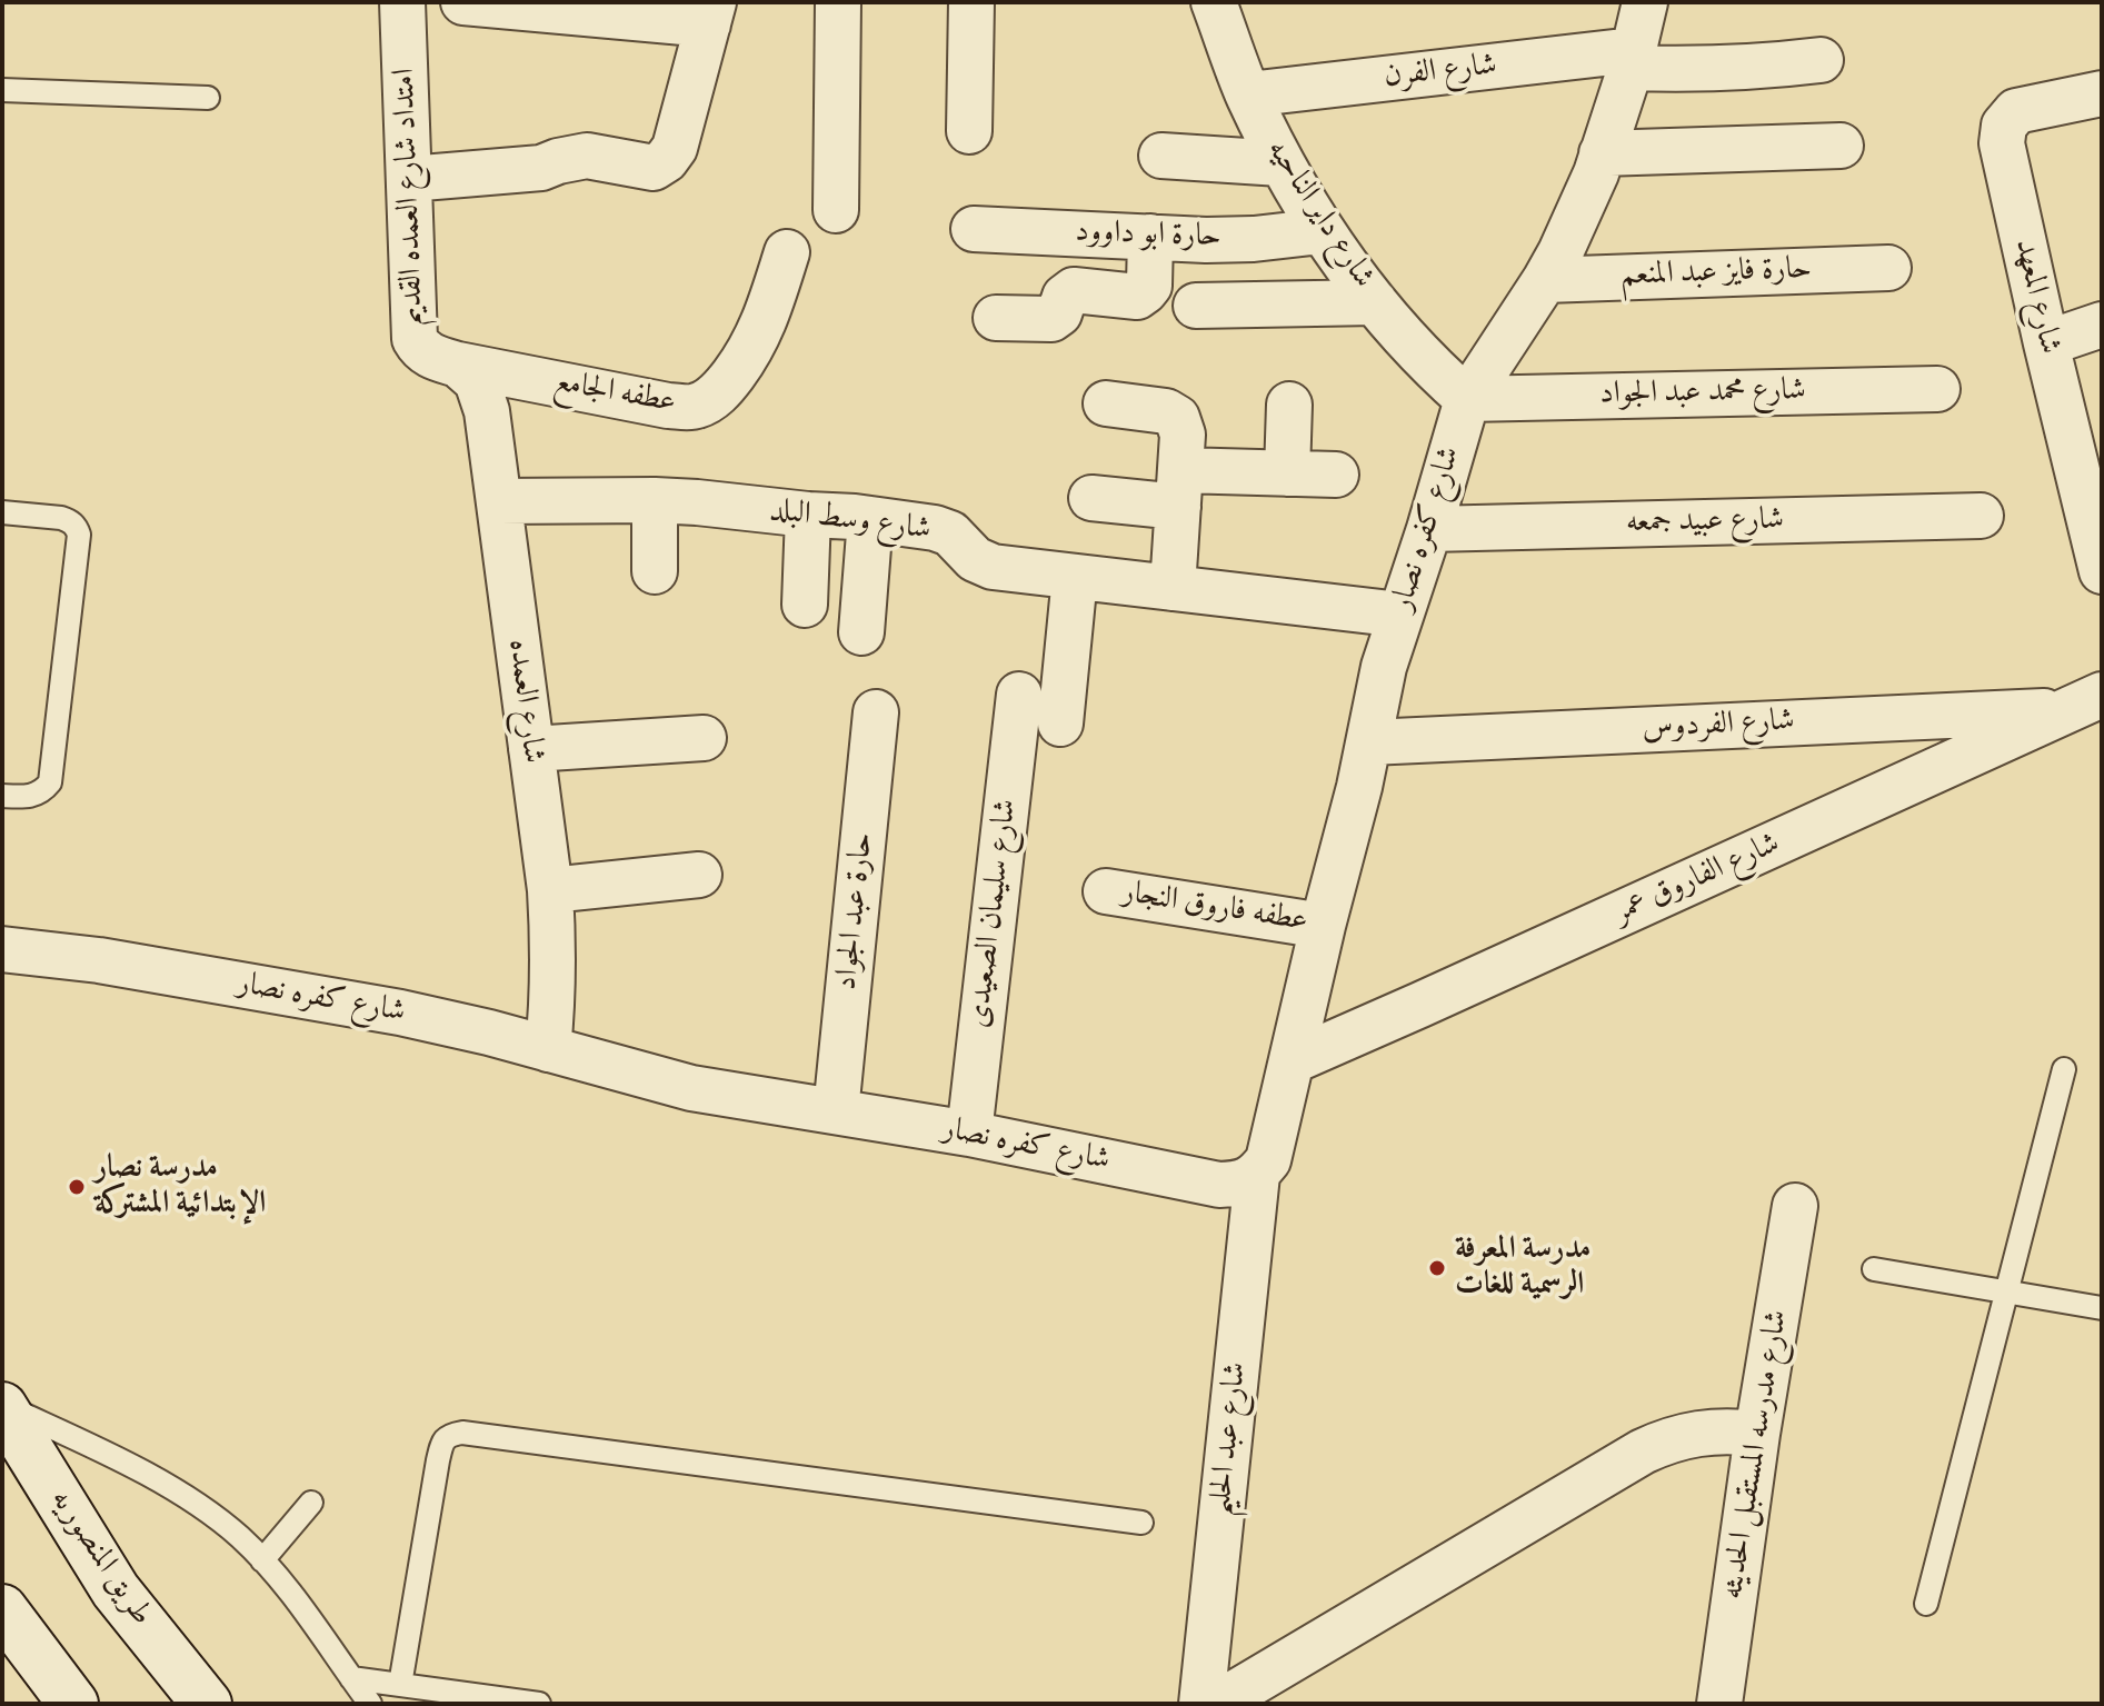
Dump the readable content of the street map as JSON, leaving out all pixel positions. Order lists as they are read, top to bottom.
{
  "streets": {
    "main road": ["طريق المنصوريه"],
    "street": [
      "شارع الفرن",
      "امتداد شارع العمده القديم",
      "شارع داير الناحيه",
      "حارة ابو داوود",
      "حارة فايز عبد المنعم",
      "شارع المعهد",
      "عطفه الجامع",
      "شارع محمد عبد الجواد",
      "شارع وسط البلد",
      "شارع عبيد جمعه",
      "شارع كفره نصار",
      "شارع العمده",
      "شارع الفردوس",
      "شارع الفاروق عمر",
      "عطفه فاروق النجار",
      "حارة عبد الجواد",
      "شارع سليمان الصعيدى",
      "شارع عبد الحليم",
      "شارع مدرسه المستقبل الحديثه"
    ]
  },
  "crossings": [
    ["شارع الفرن", "شارع داير الناحيه"],
    ["شارع الفرن", "شارع كفره نصار"],
    ["امتداد شارع العمده القديم", "عطفه الجامع"],
    ["امتداد شارع العمده القديم", "شارع العمده"],
    ["شارع داير الناحيه", "حارة ابو داوود"],
    ["شارع داير الناحيه", "شارع محمد عبد الجواد"],
    ["شارع داير الناحيه", "شارع كفره نصار"],
    ["حارة فايز عبد المنعم", "شارع كفره نصار"],
    ["عطفه الجامع", "شارع العمده"],
    ["شارع محمد عبد الجواد", "شارع كفره نصار"],
    ["شارع وسط البلد", "شارع كفره نصار"],
    ["شارع وسط البلد", "شارع العمده"],
    ["شارع عبيد جمعه", "شارع كفره نصار"],
    ["شارع كفره نصار", "شارع العمده"],
    ["شارع كفره نصار", "شارع الفردوس"],
    ["شارع كفره نصار", "شارع الفاروق عمر"],
    ["شارع كفره نصار", "عطفه فاروق النجار"],
    ["شارع كفره نصار", "حارة عبد الجواد"],
    ["شارع كفره نصار", "شارع سليمان الصعيدى"],
    ["شارع كفره نصار", "شارع عبد الحليم"],
    ["شارع الفردوس", "شارع الفاروق عمر"]
  ],
  "places": ["مدرسة نصار الإبتدائية المشتركة", "مدرسة المعرفة الرسمية للغات"]
}
